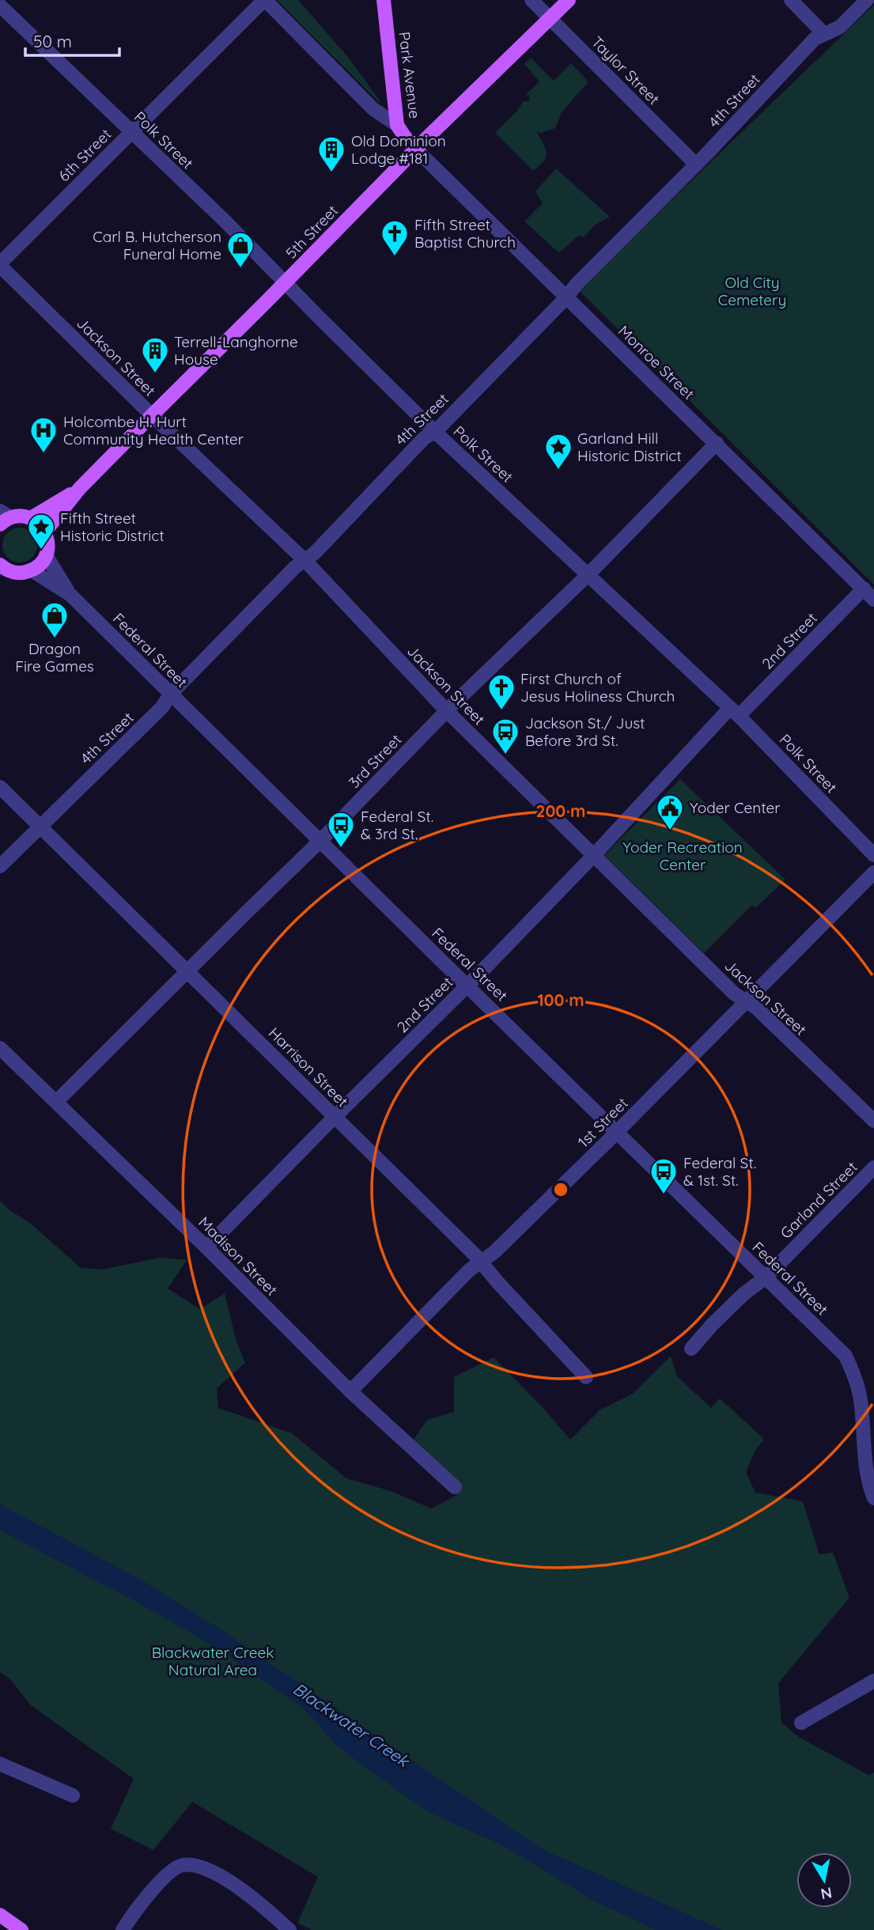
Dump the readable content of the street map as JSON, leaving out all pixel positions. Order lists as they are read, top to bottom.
{
  "streets": {
    "main road": ["Park Avenue", "5th Street"],
    "street": [
      "Taylor Street",
      "4th Street",
      "Polk Street",
      "6th Street",
      "Jackson Street",
      "Monroe Street",
      "2nd Street",
      "Federal Street",
      "3rd Street",
      "Harrison Street",
      "1st Street",
      "Garland Street",
      "Madison Street"
    ]
  },
  "crossings": [
    ["Taylor Street", "4th Street"],
    ["Taylor Street", "5th Street"],
    ["Park Avenue", "5th Street"],
    ["Park Avenue", "Monroe Street"],
    ["4th Street", "Polk Street"],
    ["4th Street", "Jackson Street"],
    ["4th Street", "Monroe Street"],
    ["4th Street", "Federal Street"],
    ["4th Street", "Harrison Street"],
    ["Polk Street", "6th Street"],
    ["Polk Street", "5th Street"],
    ["Polk Street", "2nd Street"],
    ["Polk Street", "3rd Street"],
    ["6th Street", "Jackson Street"],
    ["5th Street", "Jackson Street"],
    ["5th Street", "Monroe Street"],
    ["Jackson Street", "2nd Street"],
    ["Jackson Street", "3rd Street"],
    ["Jackson Street", "1st Street"],
    ["Monroe Street", "2nd Street"],
    ["Monroe Street", "3rd Street"],
    ["2nd Street", "Federal Street"],
    ["2nd Street", "Harrison Street"],
    ["2nd Street", "Madison Street"],
    ["Federal Street", "3rd Street"],
    ["Federal Street", "1st Street"],
    ["Federal Street", "Garland Street"],
    ["3rd Street", "Harrison Street"],
    ["3rd Street", "Madison Street"],
    ["Harrison Street", "1st Street"],
    ["1st Street", "Madison Street"]
  ],
  "water": ["Blackwater Creek"],
  "parks": ["Old City Cemetery", "Yoder Recreation Center", "Blackwater Creek Natural Area"],
  "places": {
    "building": ["Old Dominion Lodge #181", "Terrell-Langhorne House"],
    "church": ["Fifth Street Baptist Church", "First Church of Jesus Holiness Church"],
    "shop": ["Carl B. Hutcherson Funeral Home", "Dragon Fire Games"],
    "hospital": ["Holcombe H. Hurt Community Health Center"],
    "place": ["Garland Hill Historic District", "Fifth Street Historic District"],
    "bus stop": ["Jackson St./ Just Before 3rd St.", "Federal St. & 3rd St.", "Federal St. & 1st. St."],
    "public building": ["Yoder Center"]
  },
  "scale_bar": "50 m",
  "north": "bottom",
  "rings": ["200 m", "100 m"]
}
